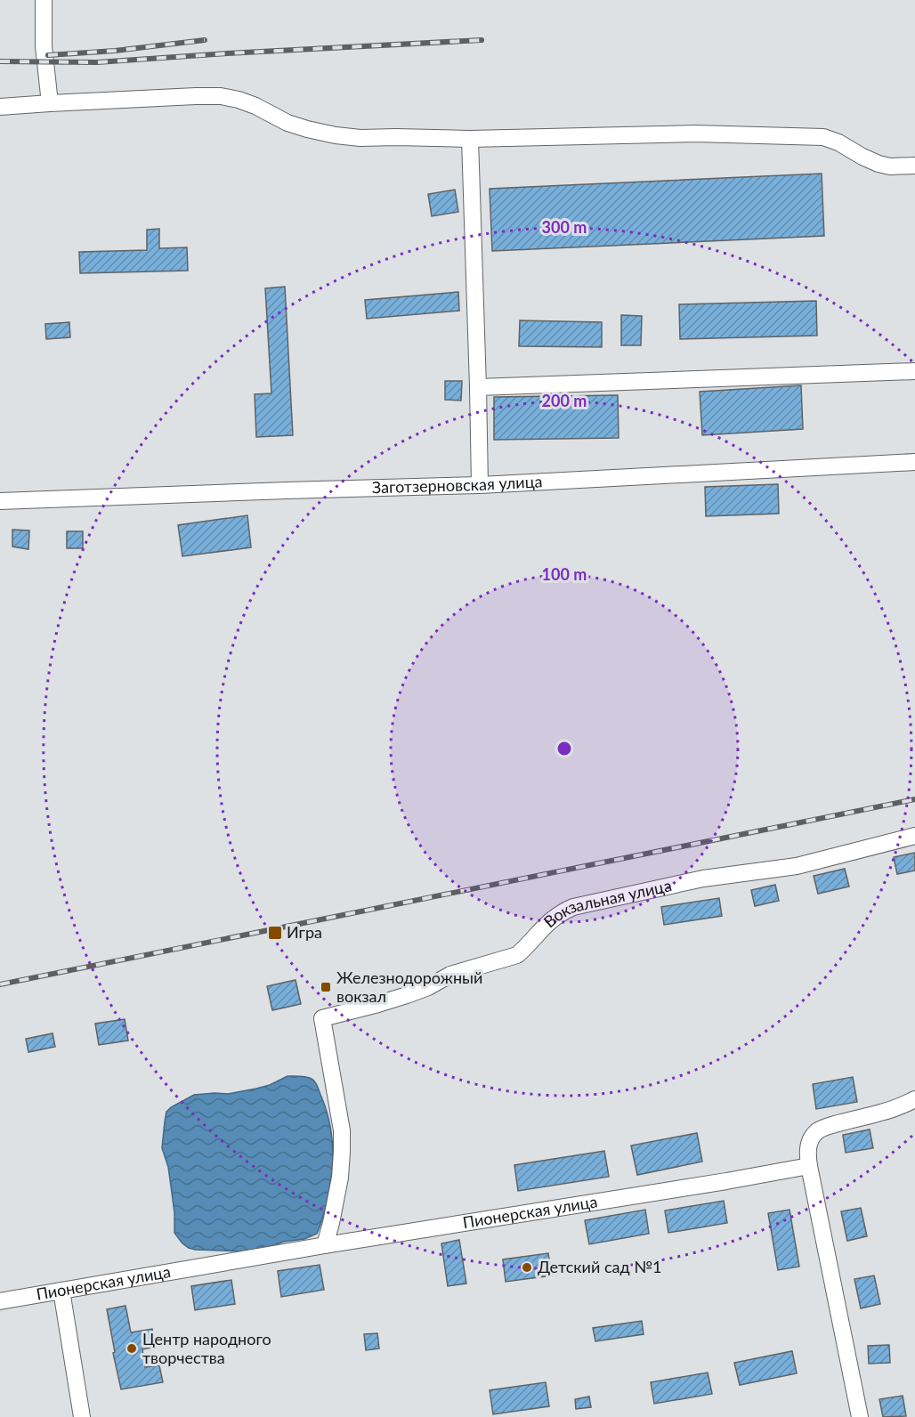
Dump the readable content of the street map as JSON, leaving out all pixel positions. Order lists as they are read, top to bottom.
{
  "streets": {
    "street": ["Заготзерновская улица", "Вокзальная улица", "Пионерская улица"]
  },
  "crossings": [
    ["Вокзальная улица", "Пионерская улица"]
  ],
  "places": {
    "transit": ["Игра", "Железнодорожный вокзал"],
    "other": ["Детский сад №1", "Центр народного творчества"]
  },
  "rings": ["300 m", "200 m", "100 m"]
}
